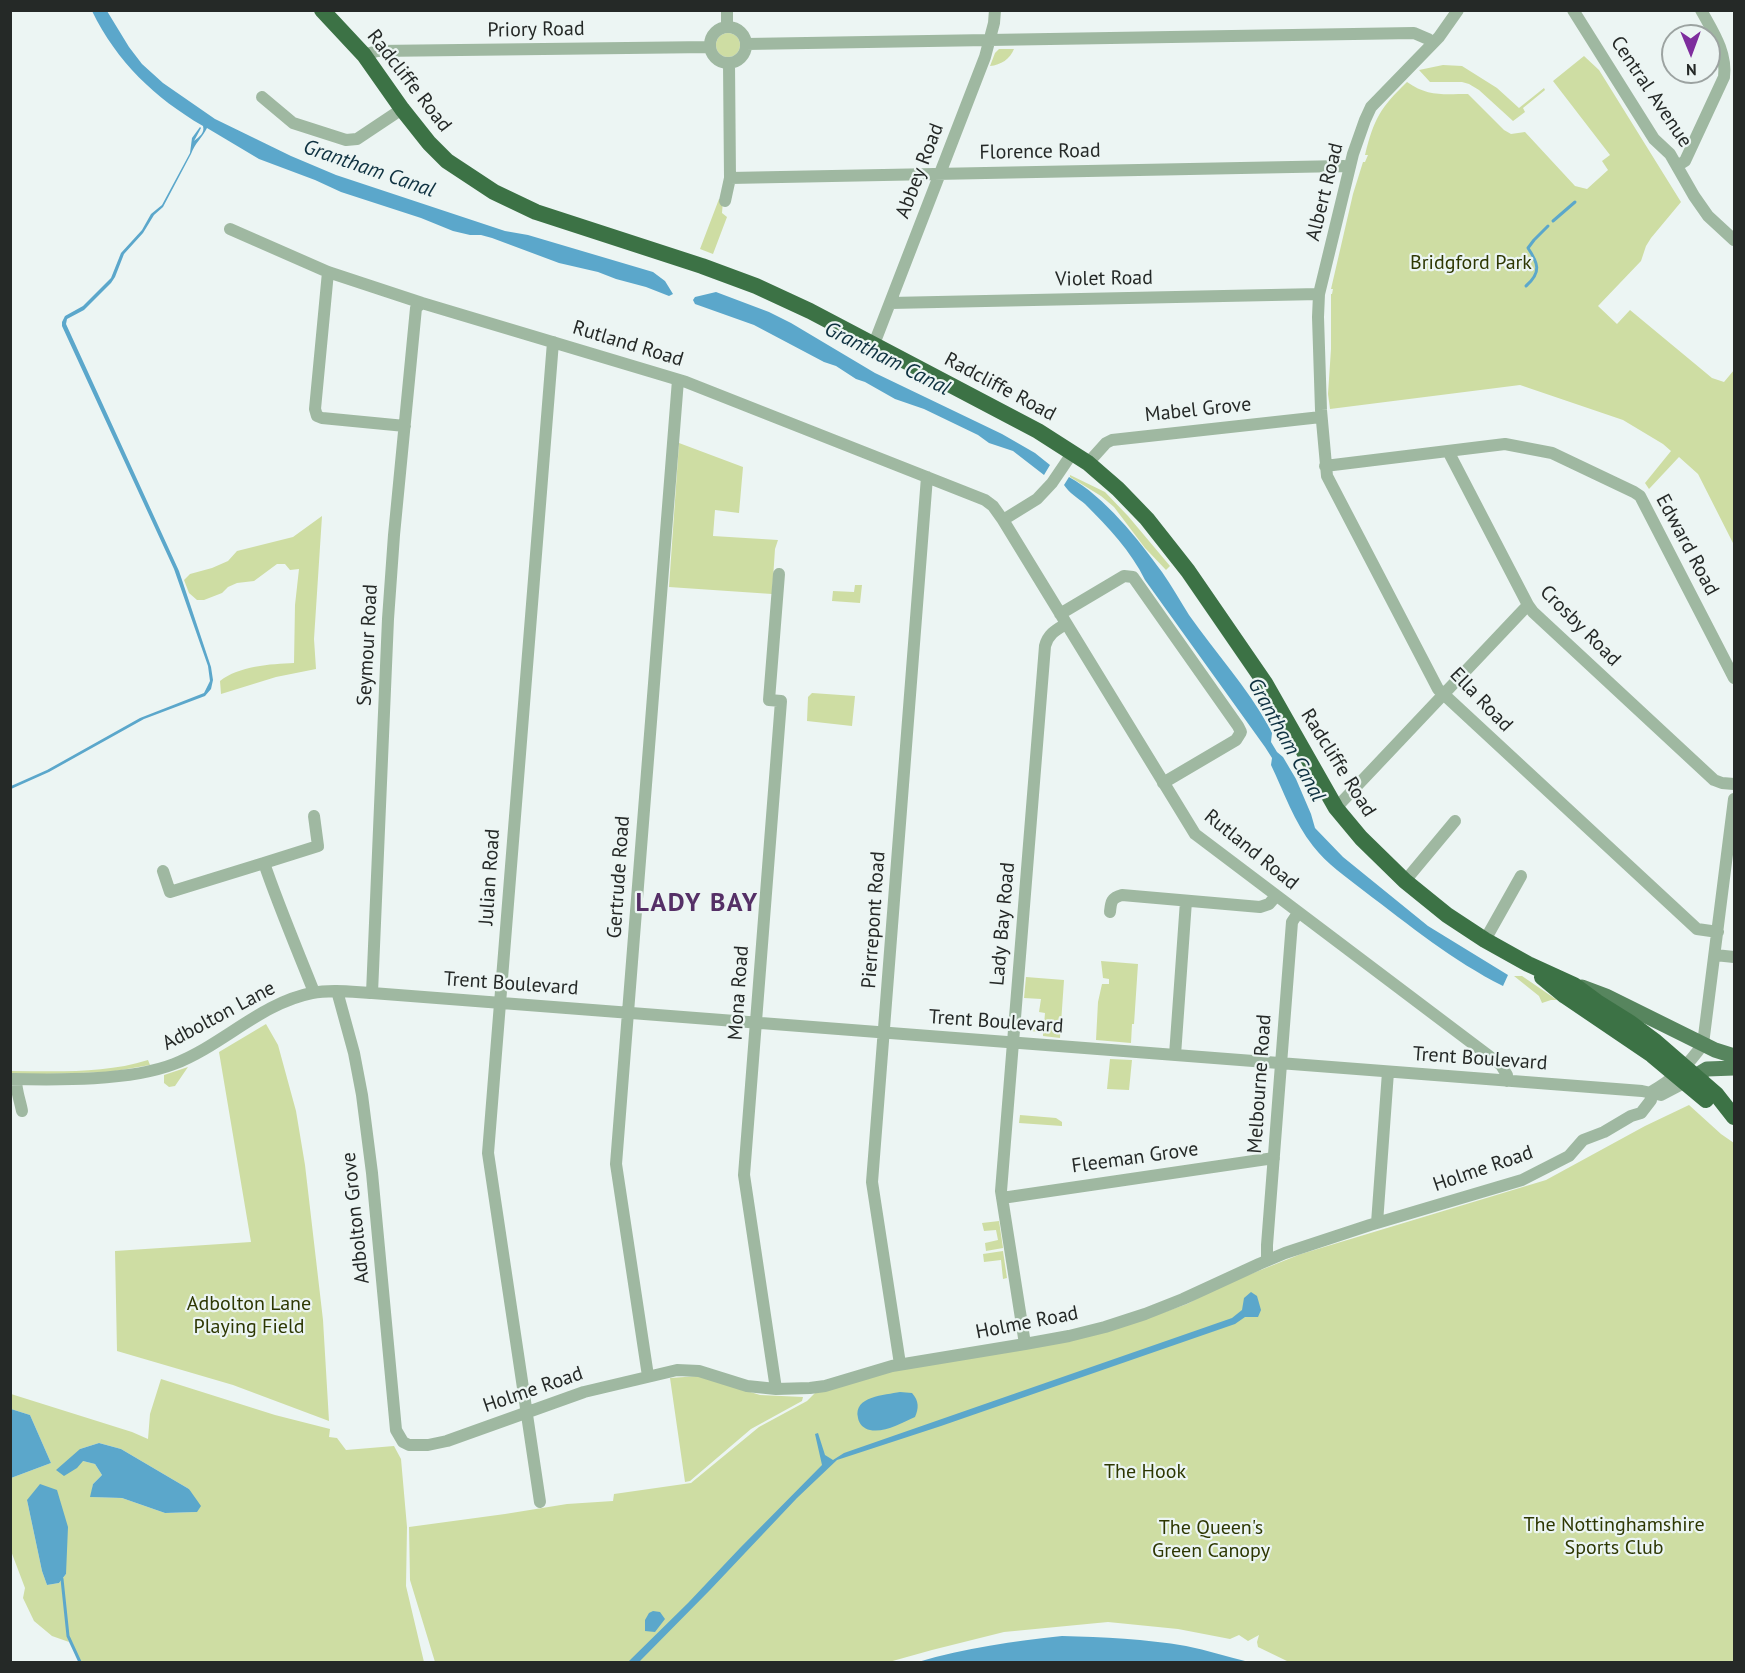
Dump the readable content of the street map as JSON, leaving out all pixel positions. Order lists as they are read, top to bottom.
{
  "streets": {
    "highway": ["Radcliffe Road"],
    "street": [
      "Priory Road",
      "Central Avenue",
      "Florence Road",
      "Abbey Road",
      "Albert Road",
      "Violet Road",
      "Rutland Road",
      "Mabel Grove",
      "Edward Road",
      "Crosby Road",
      "Seymour Road",
      "Ella Road",
      "Julian Road",
      "Gertrude Road",
      "Pierrepont Road",
      "Lady Bay Road",
      "Trent Boulevard",
      "Mona Road",
      "Adbolton Lane",
      "Melbourne Road",
      "Fleeman Grove",
      "Holme Road",
      "Adbolton Grove"
    ]
  },
  "crossings": [
    ["Priory Road", "Radcliffe Road"],
    ["Radcliffe Road", "Abbey Road"],
    ["Radcliffe Road", "Mabel Grove"],
    ["Radcliffe Road", "Trent Boulevard"],
    ["Florence Road", "Abbey Road"],
    ["Florence Road", "Albert Road"],
    ["Abbey Road", "Violet Road"],
    ["Albert Road", "Violet Road"],
    ["Albert Road", "Mabel Grove"],
    ["Albert Road", "Ella Road"],
    ["Rutland Road", "Seymour Road"],
    ["Rutland Road", "Julian Road"],
    ["Rutland Road", "Gertrude Road"],
    ["Rutland Road", "Pierrepont Road"],
    ["Rutland Road", "Lady Bay Road"],
    ["Rutland Road", "Trent Boulevard"],
    ["Rutland Road", "Melbourne Road"],
    ["Mabel Grove", "Ella Road"],
    ["Edward Road", "Crosby Road"],
    ["Edward Road", "Ella Road"],
    ["Seymour Road", "Trent Boulevard"],
    ["Julian Road", "Trent Boulevard"],
    ["Julian Road", "Holme Road"],
    ["Gertrude Road", "Trent Boulevard"],
    ["Gertrude Road", "Holme Road"],
    ["Pierrepont Road", "Trent Boulevard"],
    ["Pierrepont Road", "Holme Road"],
    ["Lady Bay Road", "Trent Boulevard"],
    ["Lady Bay Road", "Fleeman Grove"],
    ["Lady Bay Road", "Holme Road"],
    ["Trent Boulevard", "Mona Road"],
    ["Trent Boulevard", "Adbolton Lane"],
    ["Trent Boulevard", "Melbourne Road"],
    ["Trent Boulevard", "Holme Road"],
    ["Trent Boulevard", "Adbolton Grove"],
    ["Mona Road", "Holme Road"],
    ["Adbolton Lane", "Adbolton Grove"],
    ["Melbourne Road", "Fleeman Grove"],
    ["Melbourne Road", "Holme Road"],
    ["Holme Road", "Adbolton Grove"]
  ],
  "districts": ["LADY BAY"],
  "water": ["Grantham Canal"],
  "parks": [
    "Bridgford Park",
    "Adbolton Lane Playing Field",
    "The Hook",
    "The Nottinghamshire Sports Club",
    "The Queen's Green Canopy"
  ],
  "north": "bottom"
}
